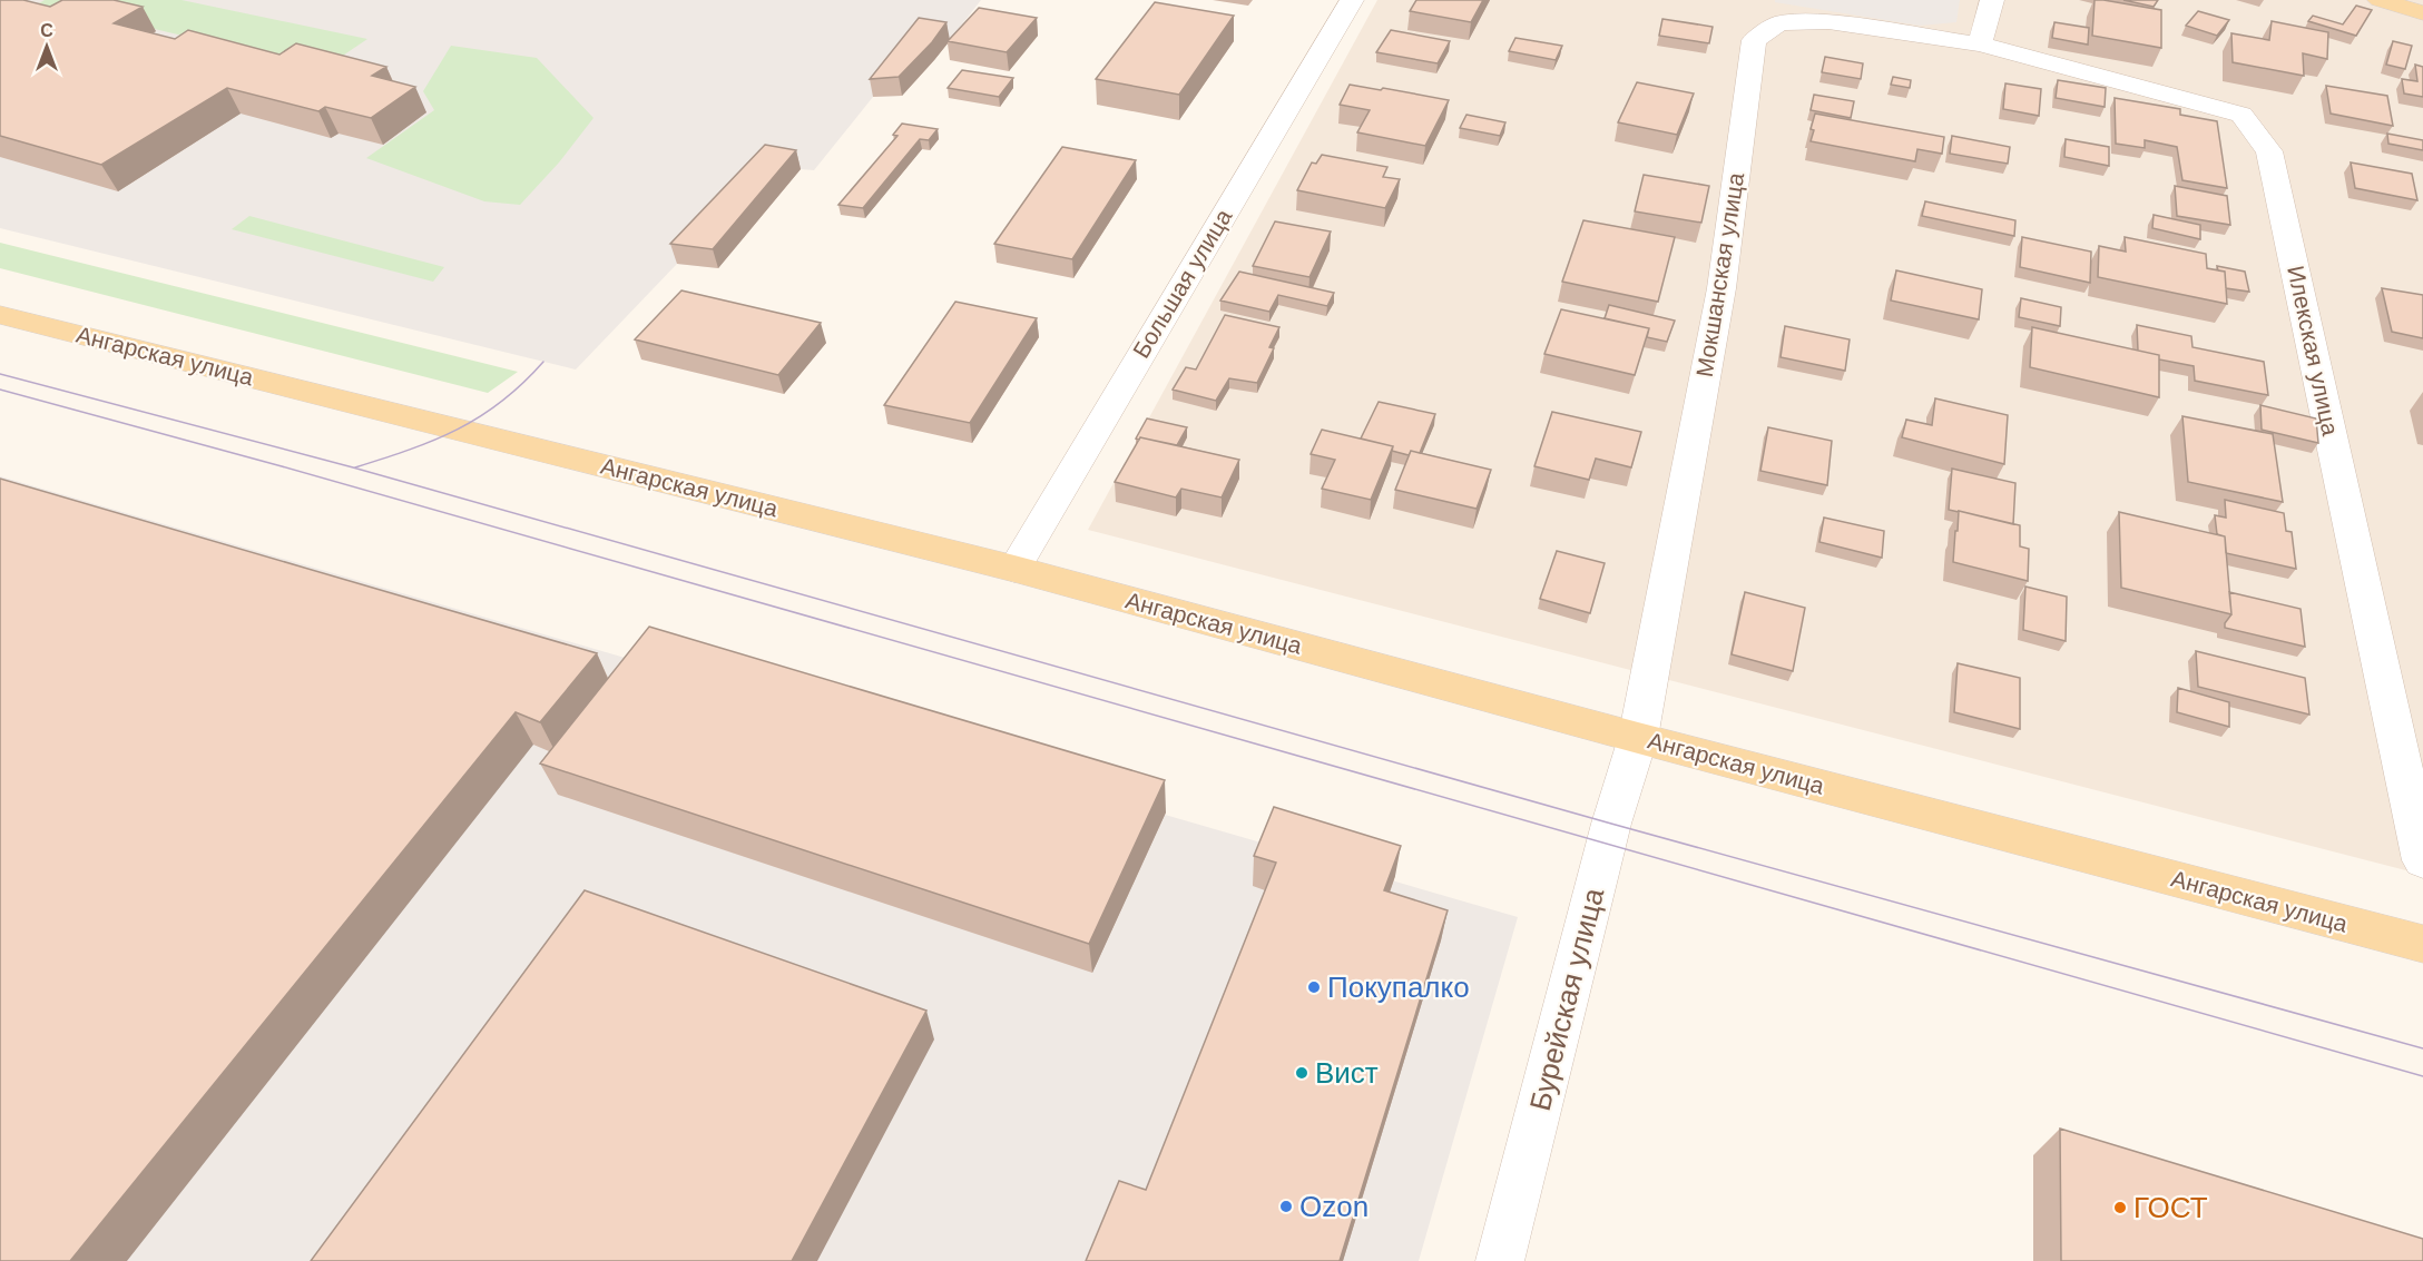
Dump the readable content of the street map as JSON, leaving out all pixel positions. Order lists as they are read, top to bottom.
{
  "streets": {
    "main road": ["Ангарская улица"],
    "street": [
      "Мокшанская улица",
      "Большая улица",
      "Илекская улица",
      "Бурейская улица"
    ]
  },
  "crossings": [
    ["Мокшанская улица", "Илекская улица"],
    ["Мокшанская улица", "Ангарская улица"],
    ["Мокшанская улица", "Бурейская улица"],
    ["Большая улица", "Ангарская улица"],
    ["Ангарская улица", "Бурейская улица"]
  ],
  "places": [
    "Покупалко",
    "Вист",
    "Ozon",
    "ГОСТ"
  ],
  "north": "top"
}
